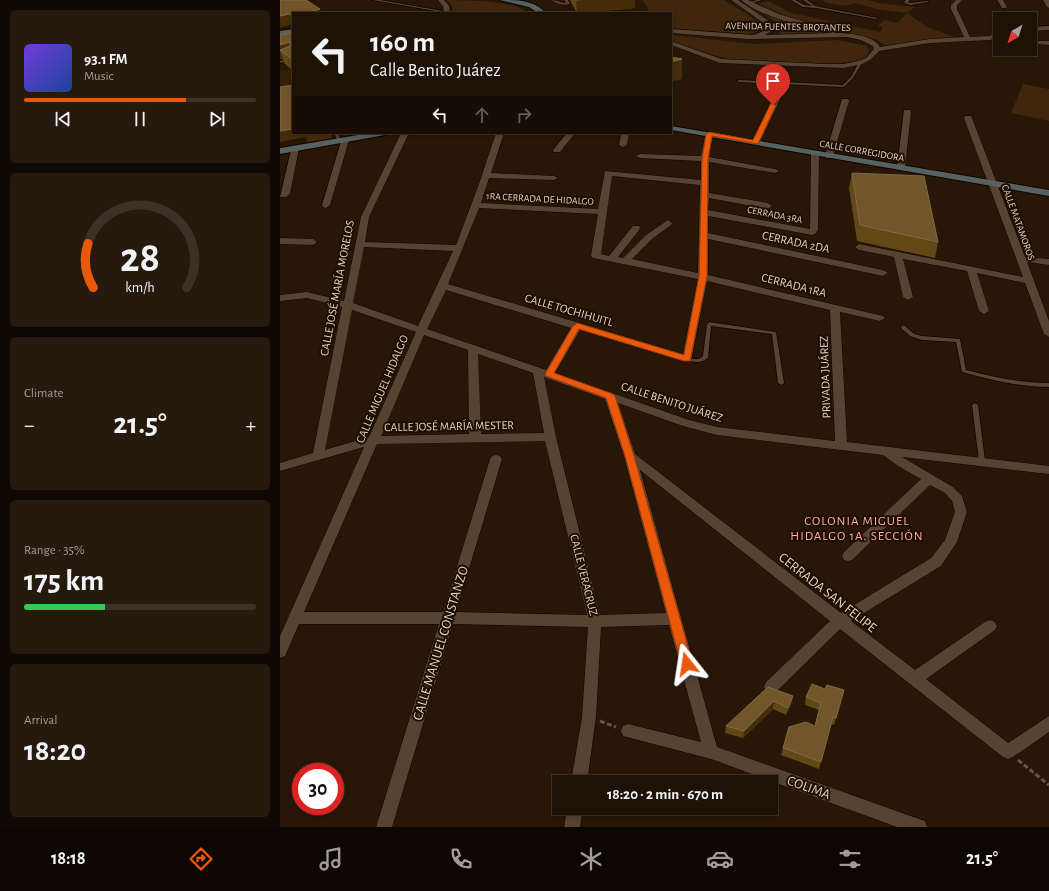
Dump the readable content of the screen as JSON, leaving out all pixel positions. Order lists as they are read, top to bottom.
{
  "streets": {
    "street": [
      "AVENIDA FUENTES BROTANTES",
      "CALLE CORREGIDORA",
      "1RA CERRADA DE HIDALGO",
      "CERRADA 3RA",
      "CALLE MATAMOROS",
      "CERRADA 2DA",
      "CERRADA 1RA",
      "CALLE JOSÉ MARÍA MORELOS",
      "CALLE TOCHIHUITL",
      "PRIVADA JUÁREZ",
      "CALLE MIGUEL HIDALGO",
      "CALLE BENITO JUÁREZ",
      "CALLE JOSÉ MARÍA MESTER",
      "CALLE VERACRUZ",
      "CERRADA SAN FELIPE",
      "CALLE MANUEL CONSTANZO",
      "COLIMA"
    ]
  },
  "crossings": [
    ["CALLE CORREGIDORA", "CERRADA 3RA"],
    ["CALLE CORREGIDORA", "CALLE MATAMOROS"],
    ["1RA CERRADA DE HIDALGO", "CERRADA 1RA"],
    ["1RA CERRADA DE HIDALGO", "CALLE MIGUEL HIDALGO"],
    ["CERRADA 1RA", "PRIVADA JUÁREZ"],
    ["CALLE JOSÉ MARÍA MORELOS", "CALLE BENITO JUÁREZ"],
    ["CALLE JOSÉ MARÍA MORELOS", "CALLE JOSÉ MARÍA MESTER"],
    ["CALLE TOCHIHUITL", "CALLE MIGUEL HIDALGO"],
    ["PRIVADA JUÁREZ", "CALLE BENITO JUÁREZ"],
    ["CALLE MIGUEL HIDALGO", "CALLE BENITO JUÁREZ"],
    ["CALLE MIGUEL HIDALGO", "CALLE JOSÉ MARÍA MESTER"],
    ["CALLE BENITO JUÁREZ", "CALLE VERACRUZ"],
    ["CALLE JOSÉ MARÍA MESTER", "CALLE VERACRUZ"]
  ],
  "districts": ["COLONIA MIGUEL HIDALGO 1A. SECCIÓN"],
  "north": "bottom left",
  "page": {
    "turn": ["160 m", "Calle Benito Juárez"],
    "song": ["93.1 FM", "Music"],
    "tile": [
      "Climate",
      ["Range · 35%", "175 km"],
      ["Arrival", "18:20"]
    ],
    "heat": ["−", "21.5°", "+"],
    "limit": "30",
    "trip": "18:20 · 2 min · 670 m",
    "tabs": ["18:18", "21.5°"],
    "gauge": ["28", "km/h"]
  }
}
